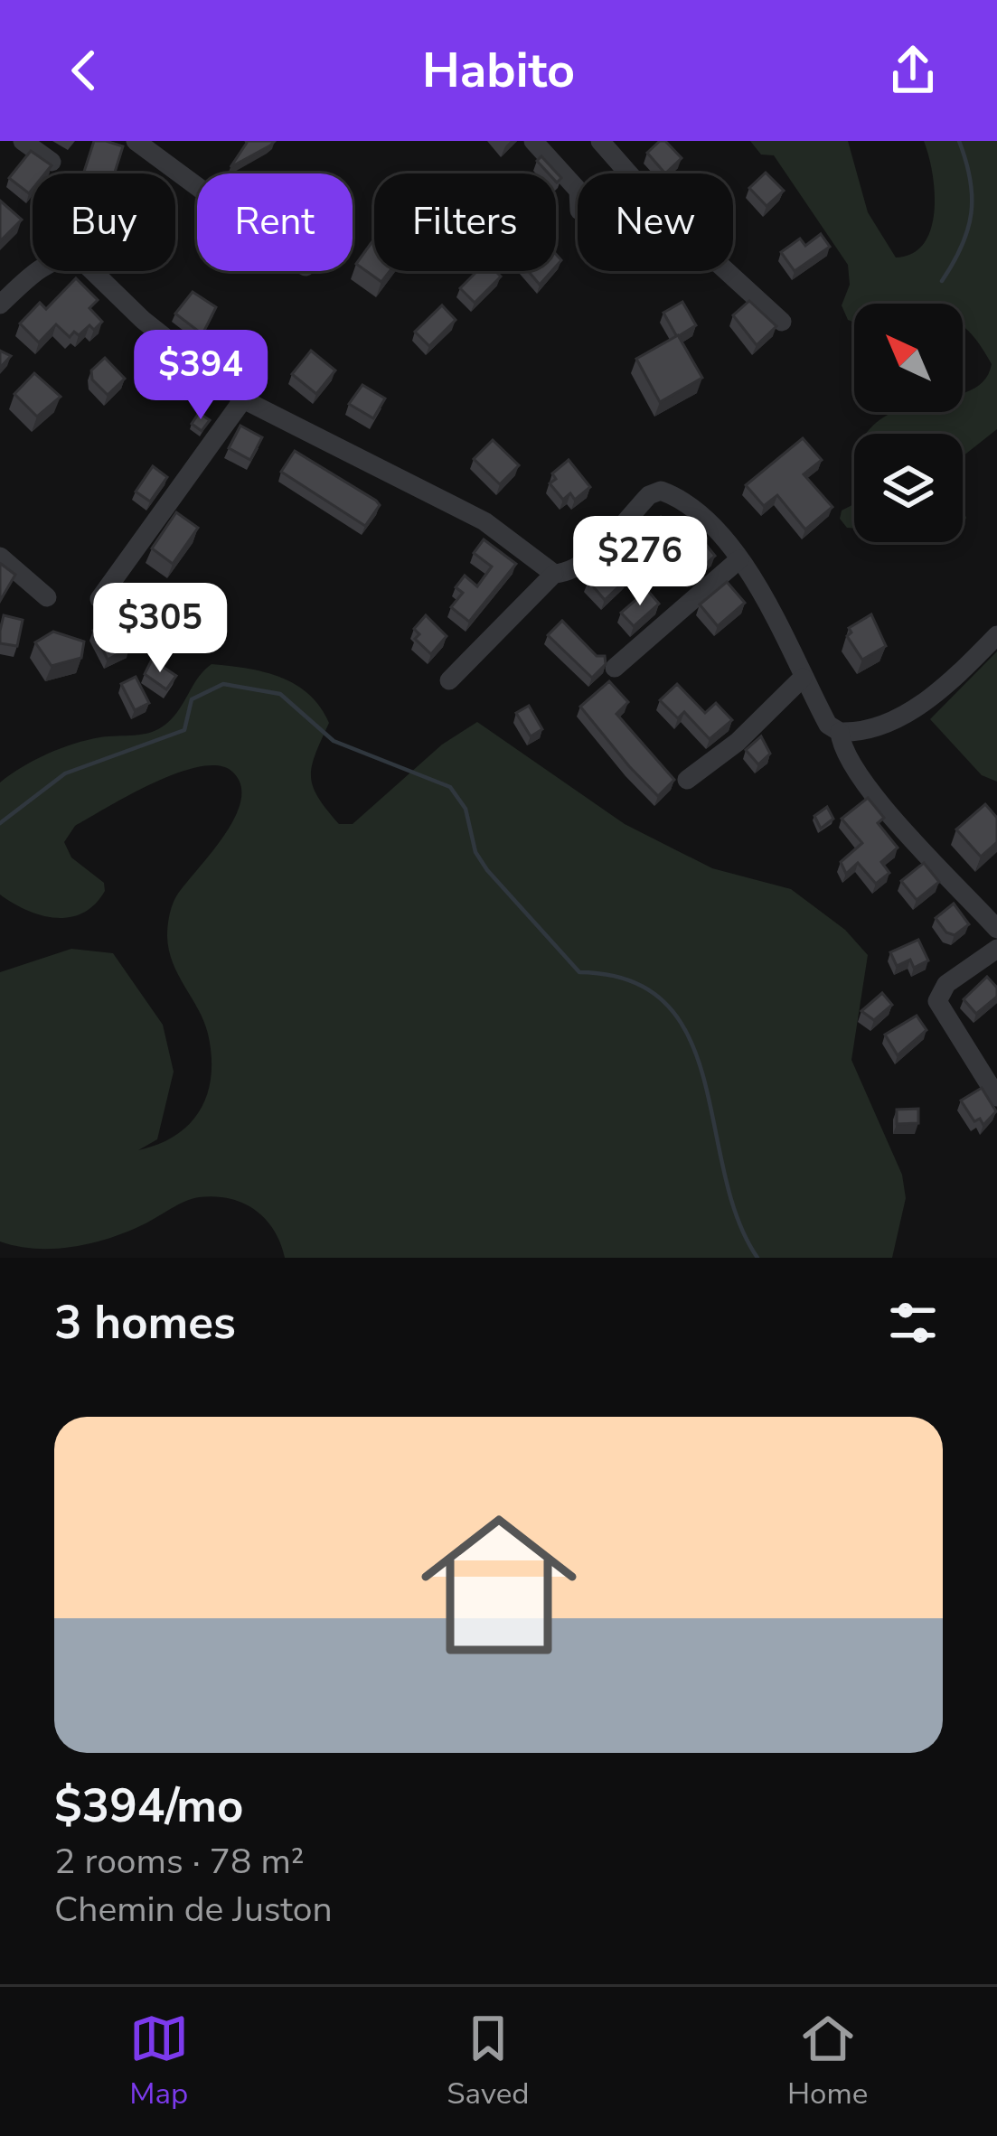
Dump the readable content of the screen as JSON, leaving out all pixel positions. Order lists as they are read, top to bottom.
{
  "north": "top left",
  "page": {
    "header": "Habito",
    "chip": [
      "Buy",
      "Rent",
      "Filters",
      "New"
    ],
    "price": ["$394", "$276", "$305"],
    "heading": "3 homes",
    "list": [
      {
        "name": "$394/mo",
        "note": "2 rooms · 78 m² · Chemin de Juston"
      }
    ],
    "tabs": ["Map", "Saved", "Home"]
  }
}
